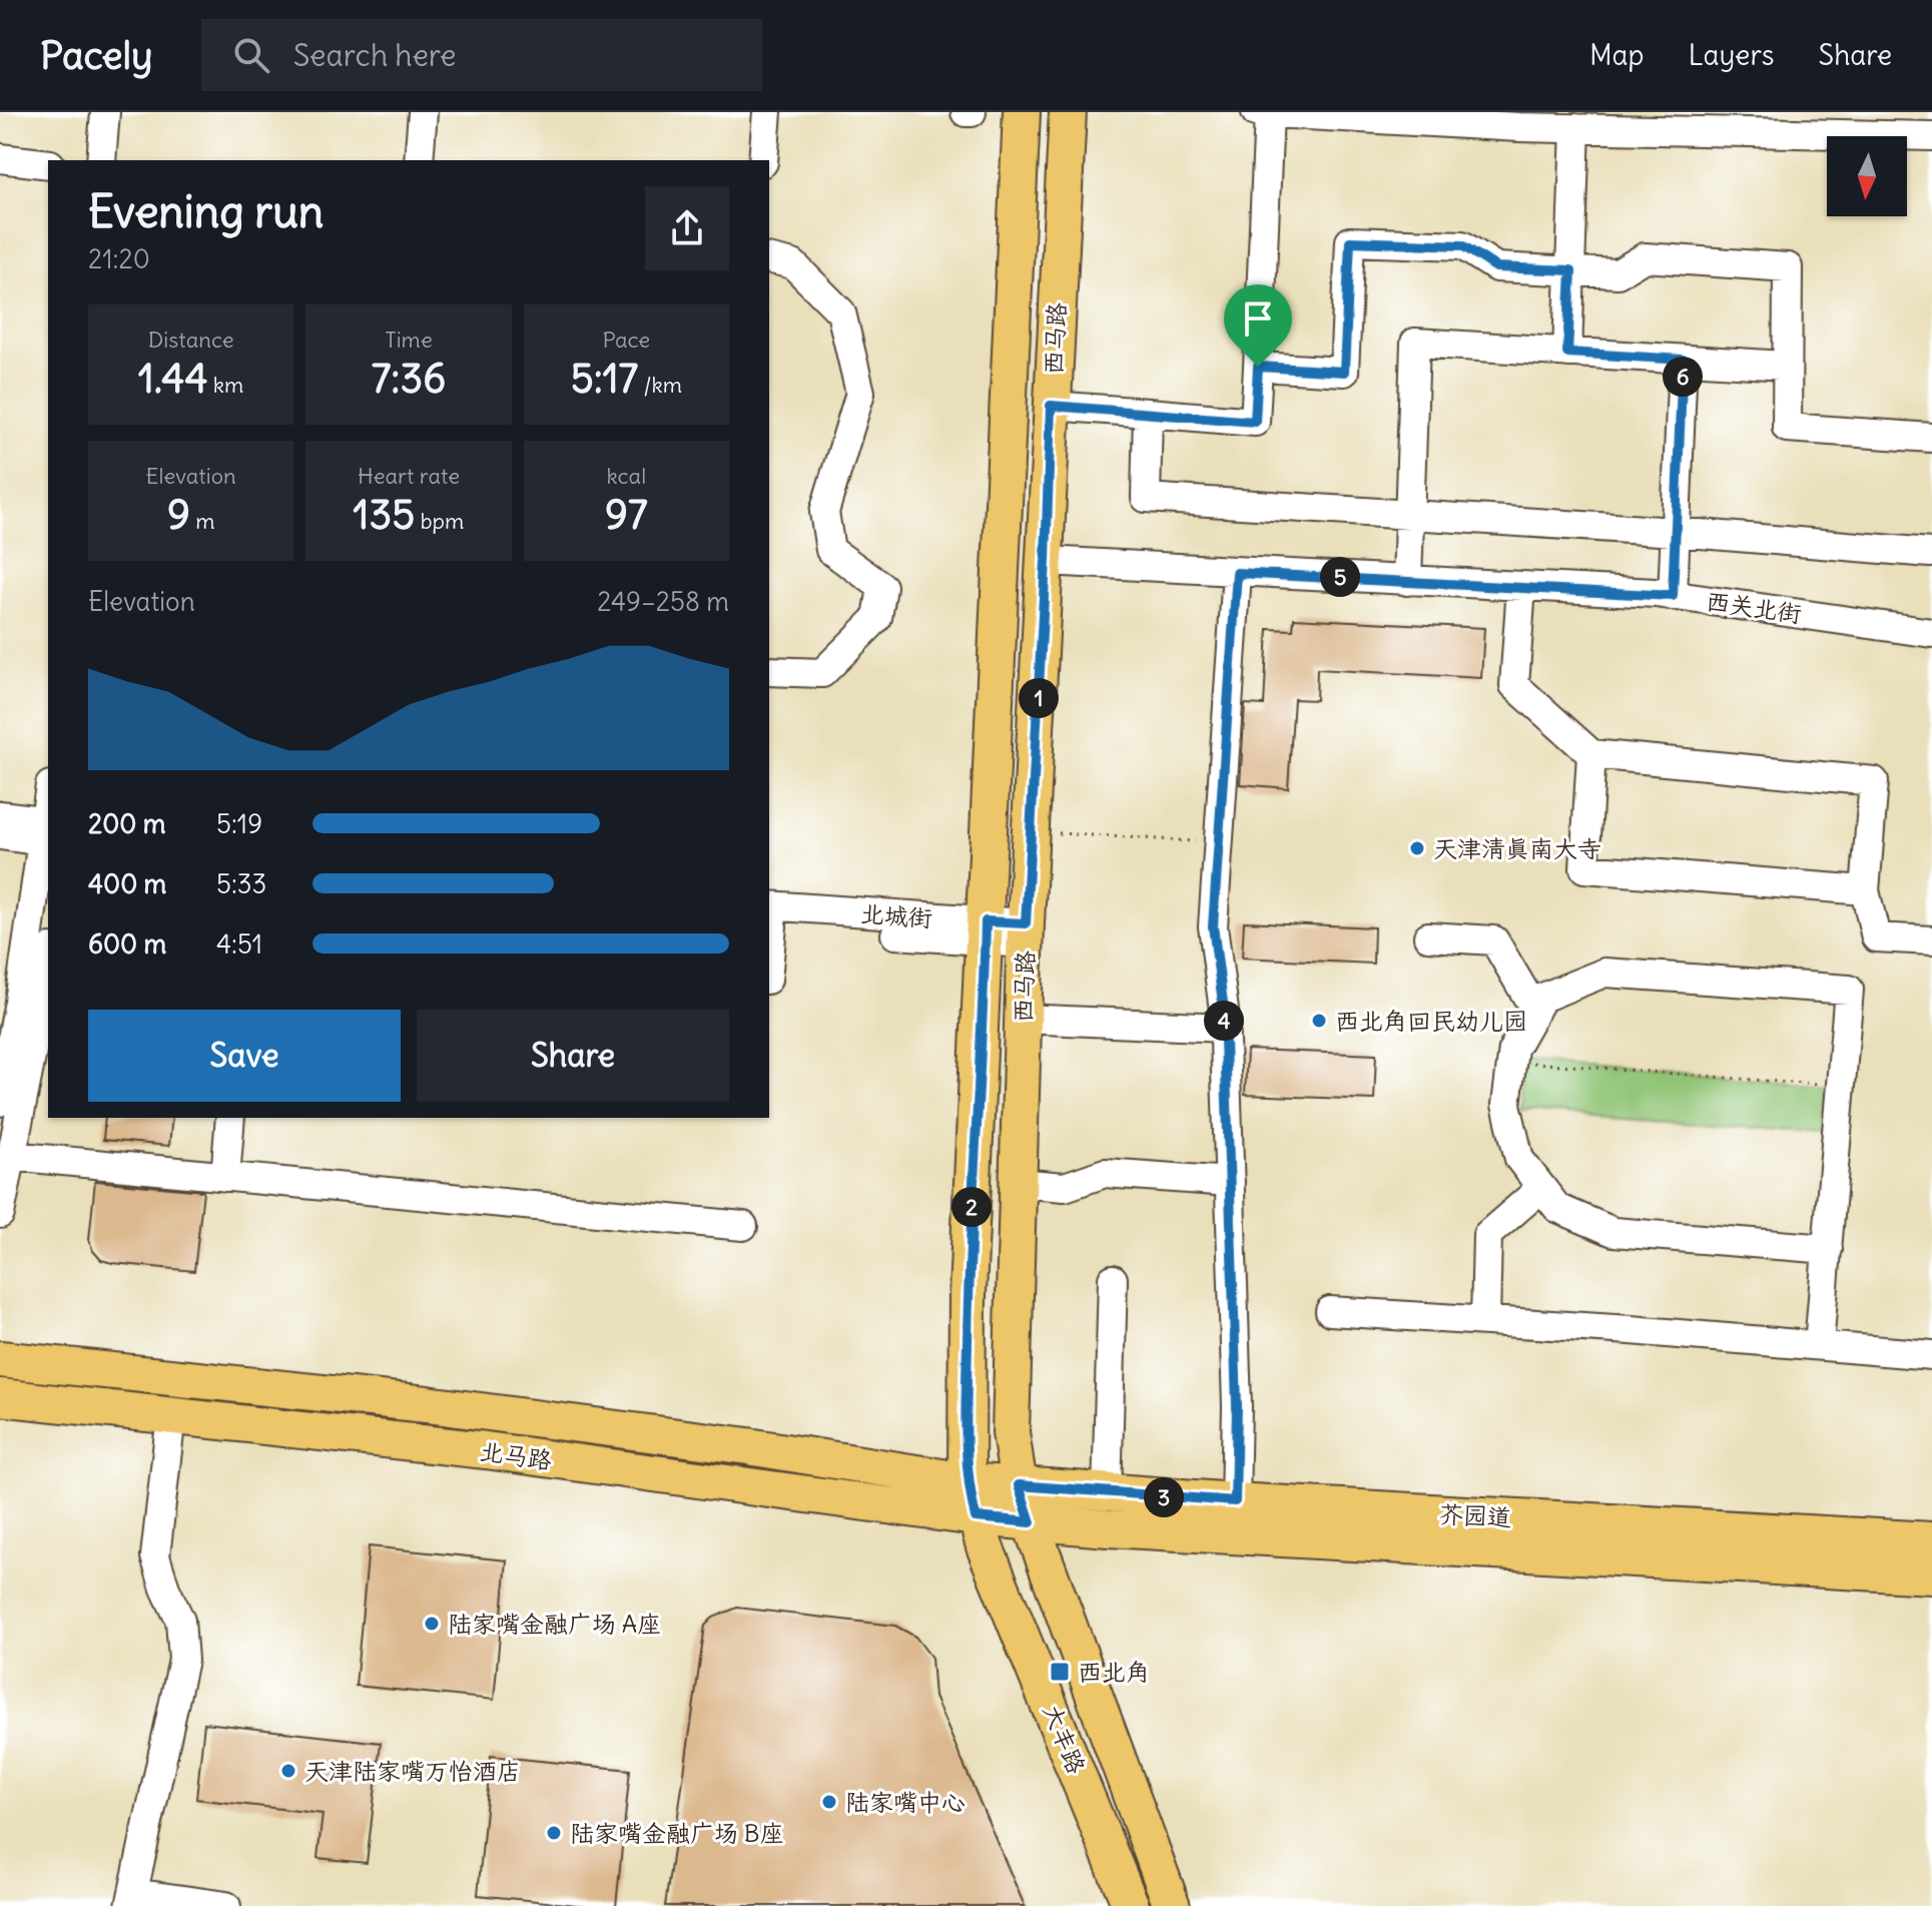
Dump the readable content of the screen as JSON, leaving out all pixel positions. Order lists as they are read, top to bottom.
{
  "streets": {
    "main road": [
      "西马路",
      "北马路",
      "芥园道",
      "大丰路"
    ],
    "street": ["西关北街", "北城街"]
  },
  "crossings": [
    ["西马路", "西关北街"],
    ["西马路", "北城街"],
    ["西马路", "北马路"],
    ["西马路", "芥园道"],
    ["西马路", "大丰路"],
    ["北马路", "芥园道"],
    ["北马路", "大丰路"],
    ["芥园道", "大丰路"]
  ],
  "places": {
    "other": [
      "天津清真南大寺",
      "西北角回民幼儿园",
      "陆家嘴金融广场 A座",
      "天津陆家嘴万怡酒店",
      "陆家嘴中心",
      "陆家嘴金融广场 B座"
    ],
    "transit": ["西北角"]
  },
  "north": "bottom",
  "page": {
    "header": "Pacely",
    "search": "Search here",
    "nav": ["Map", "Layers", "Share"],
    "heading": ["Evening run", "21:20"],
    "stats": [
      ["Distance", "1.44 km"],
      ["Time", "7:36"],
      ["Pace", "5:17 /km"],
      ["Elevation", "9 m"],
      ["Heart rate", "135 bpm"],
      ["kcal", "97"]
    ],
    "pins": [
      "6",
      "5",
      "1",
      "4",
      "2",
      "3"
    ],
    "chart": ["Elevation", "249–258 m"],
    "list": [
      {
        "name": "200 m",
        "note": "5:19"
      },
      {
        "name": "400 m",
        "note": "5:33"
      },
      {
        "name": "600 m",
        "note": "4:51"
      }
    ],
    "buttons": ["Save", "Share"]
  }
}
